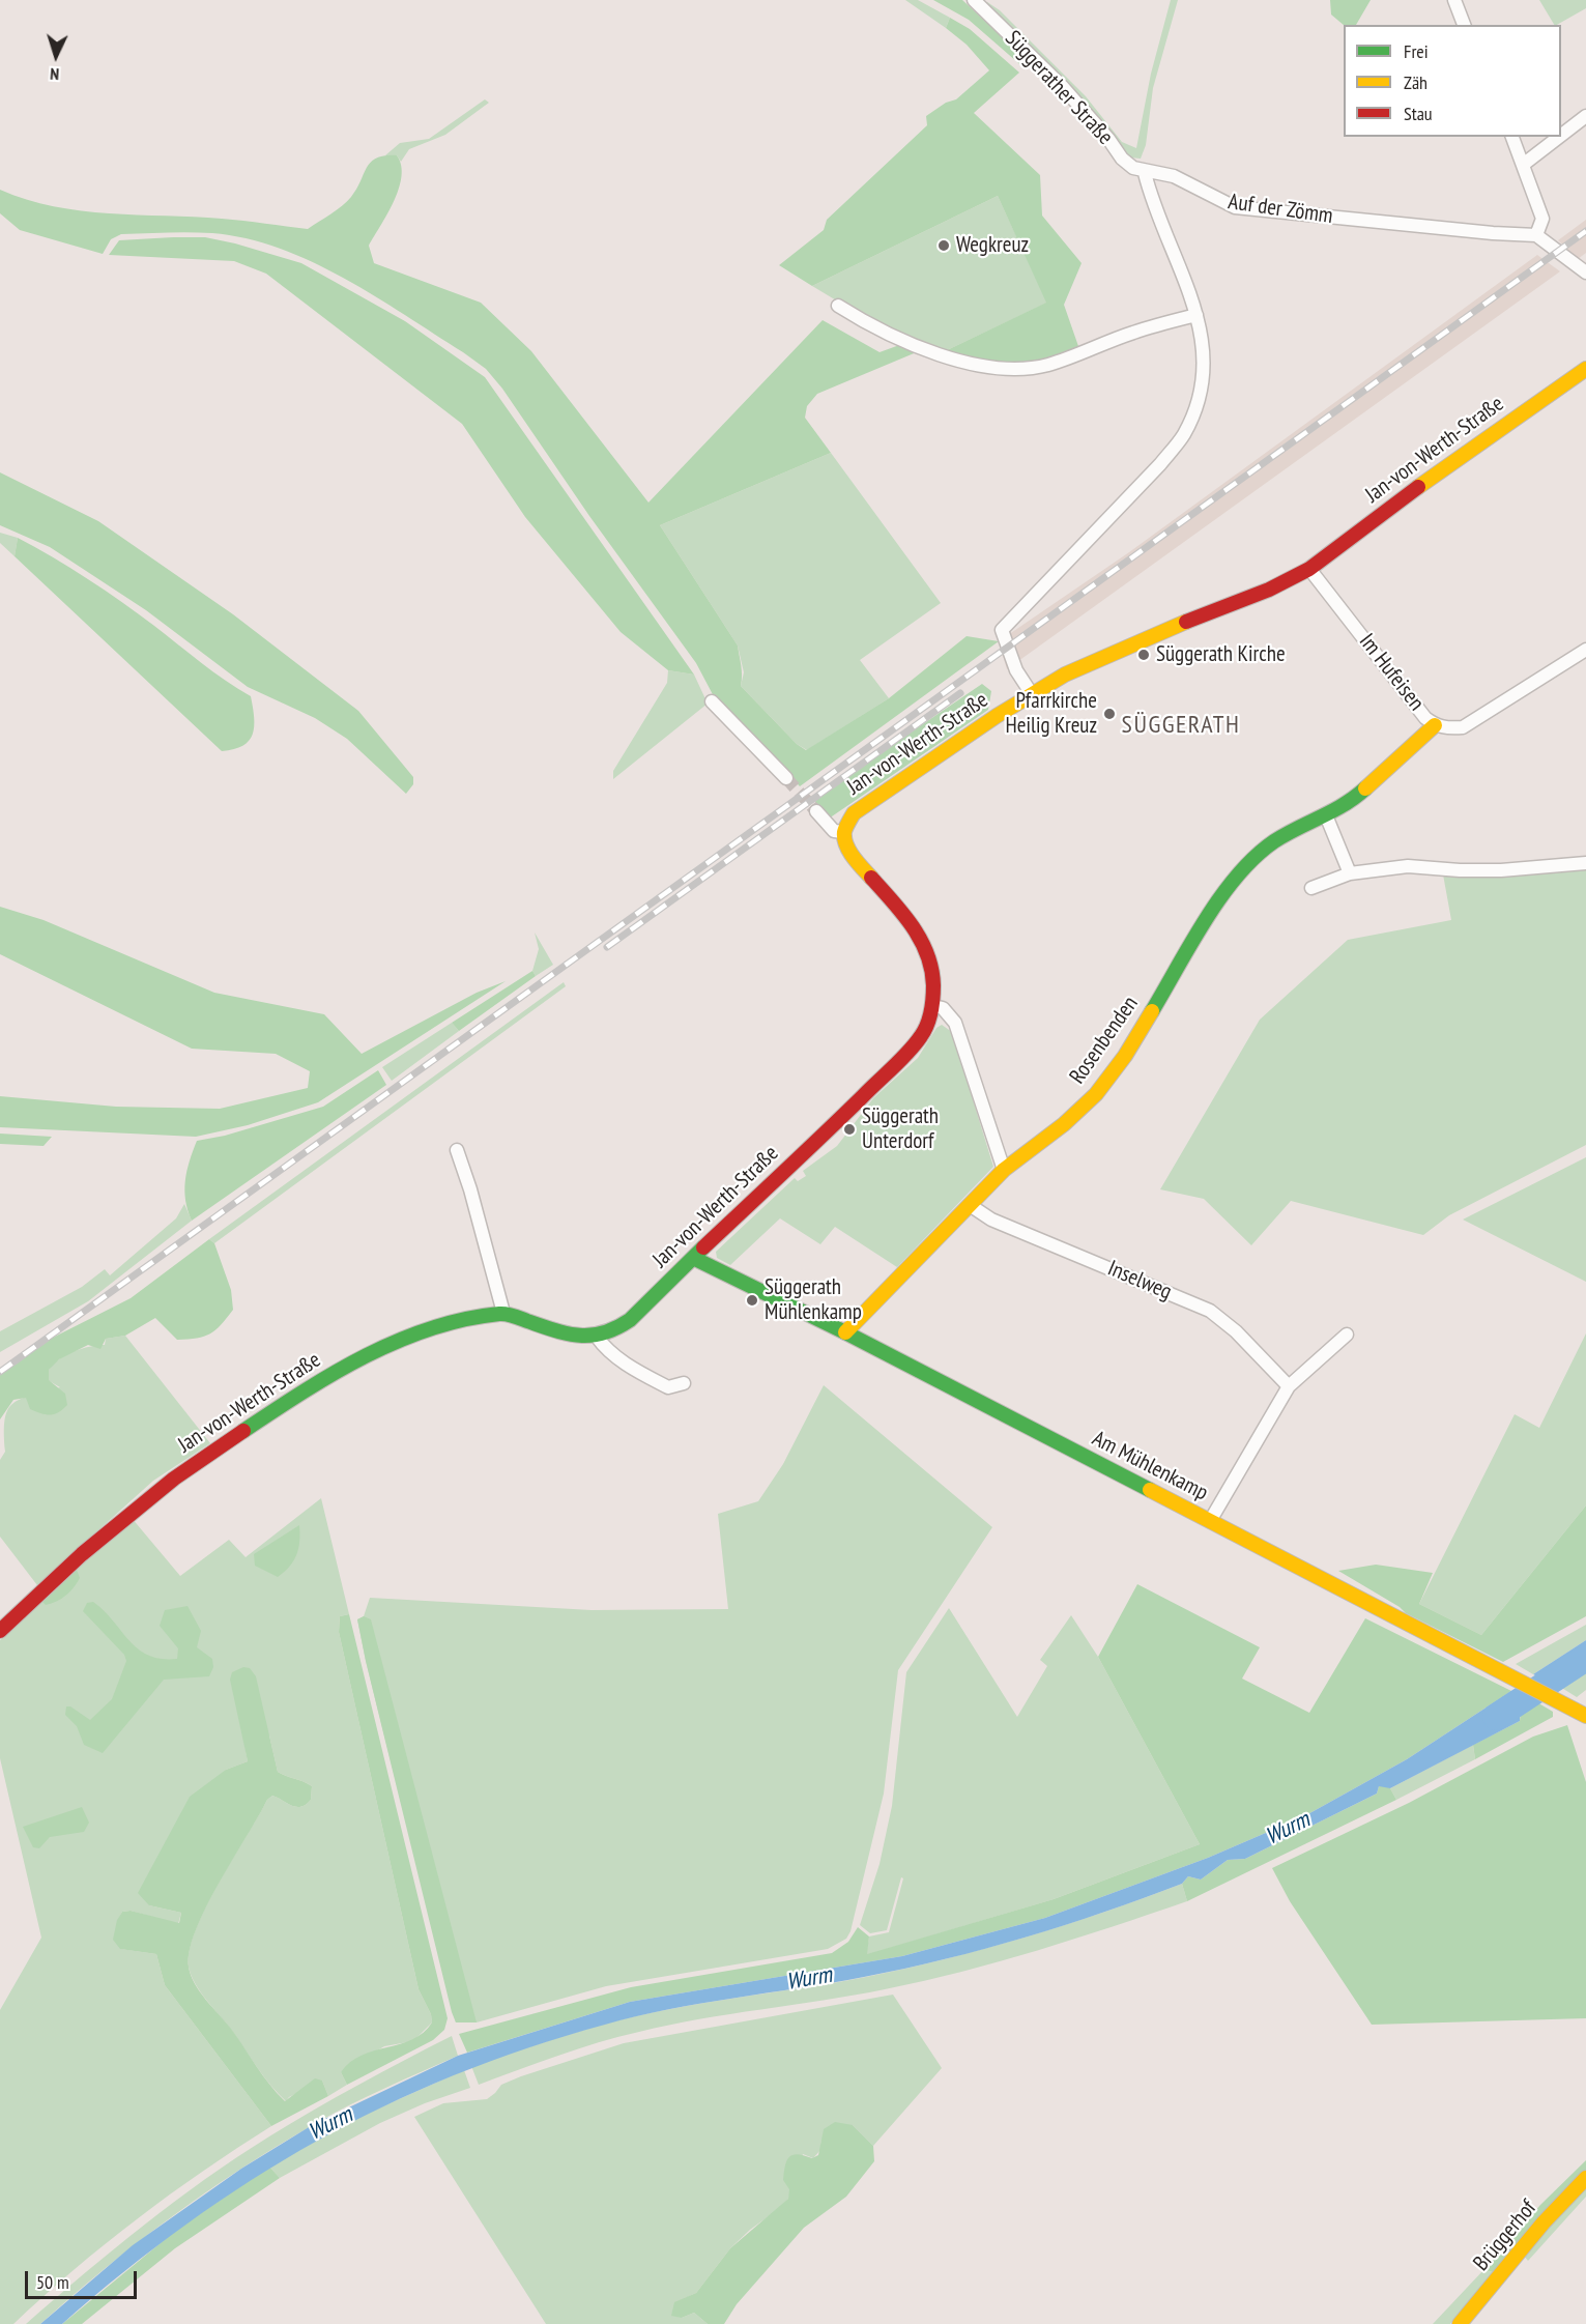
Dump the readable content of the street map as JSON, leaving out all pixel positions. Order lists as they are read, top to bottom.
{
  "streets": {
    "main road": [
      "Jan-von-Werth-Straße",
      "Rosenbenden",
      "Am Mühlenkamp",
      "Brüggerhof"
    ],
    "street": [
      "Süggerather Straße",
      "Auf der Zömm",
      "Im Hufeisen",
      "Inselweg"
    ]
  },
  "crossings": [
    ["Süggerather Straße", "Auf der Zömm"],
    ["Jan-von-Werth-Straße", "Im Hufeisen"],
    ["Jan-von-Werth-Straße", "Am Mühlenkamp"],
    ["Im Hufeisen", "Rosenbenden"],
    ["Rosenbenden", "Inselweg"],
    ["Rosenbenden", "Am Mühlenkamp"]
  ],
  "districts": ["SÜGGERATH"],
  "water": ["Wurm"],
  "places": [
    "Wegkreuz",
    "Süggerath Kirche",
    "Pfarrkirche Heilig Kreuz",
    "Süggerath Unterdorf",
    "Süggerath Mühlenkamp"
  ],
  "legend": ["Frei", "Zäh", "Stau"],
  "scale_bar": "50 m",
  "north": "bottom"
}
